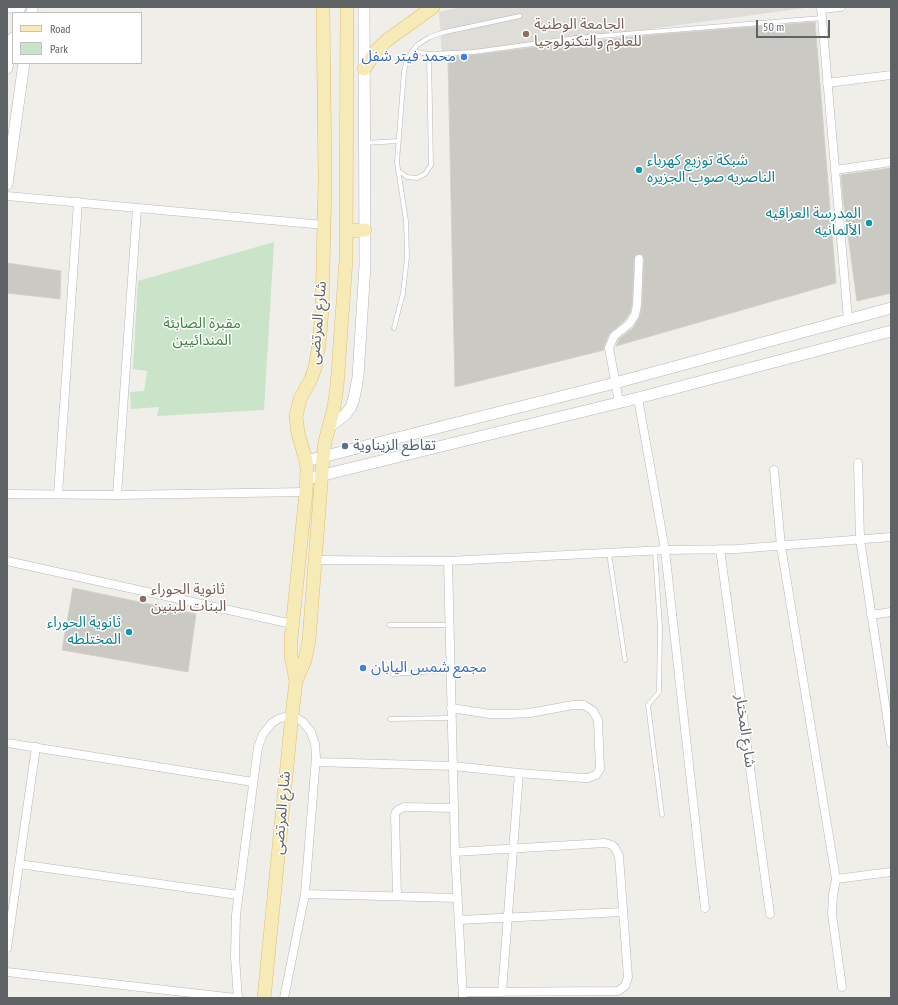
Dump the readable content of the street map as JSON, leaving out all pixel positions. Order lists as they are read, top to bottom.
{
  "streets": {
    "main road": ["شارع المرتضى"],
    "street": ["شارع المختار"]
  },
  "parks": ["مقبرة الصابئة المندائيين"],
  "places": [
    "الجامعة الوطنية للعلوم والتكنولوجيا",
    "محمد فيتر شفل",
    "شبكة توزيع كهرباء الناصريه صوب الجزيره",
    "المدرسة العراقيه الألمانيه",
    "تقاطع الزيناوية",
    "ثانوية الحوراء البنات للبنين",
    "ثانوية الحوراء المختلطه",
    "مجمع شمس اليابان"
  ],
  "legend": ["Road", "Park"],
  "scale_bar": "50 m"
}
